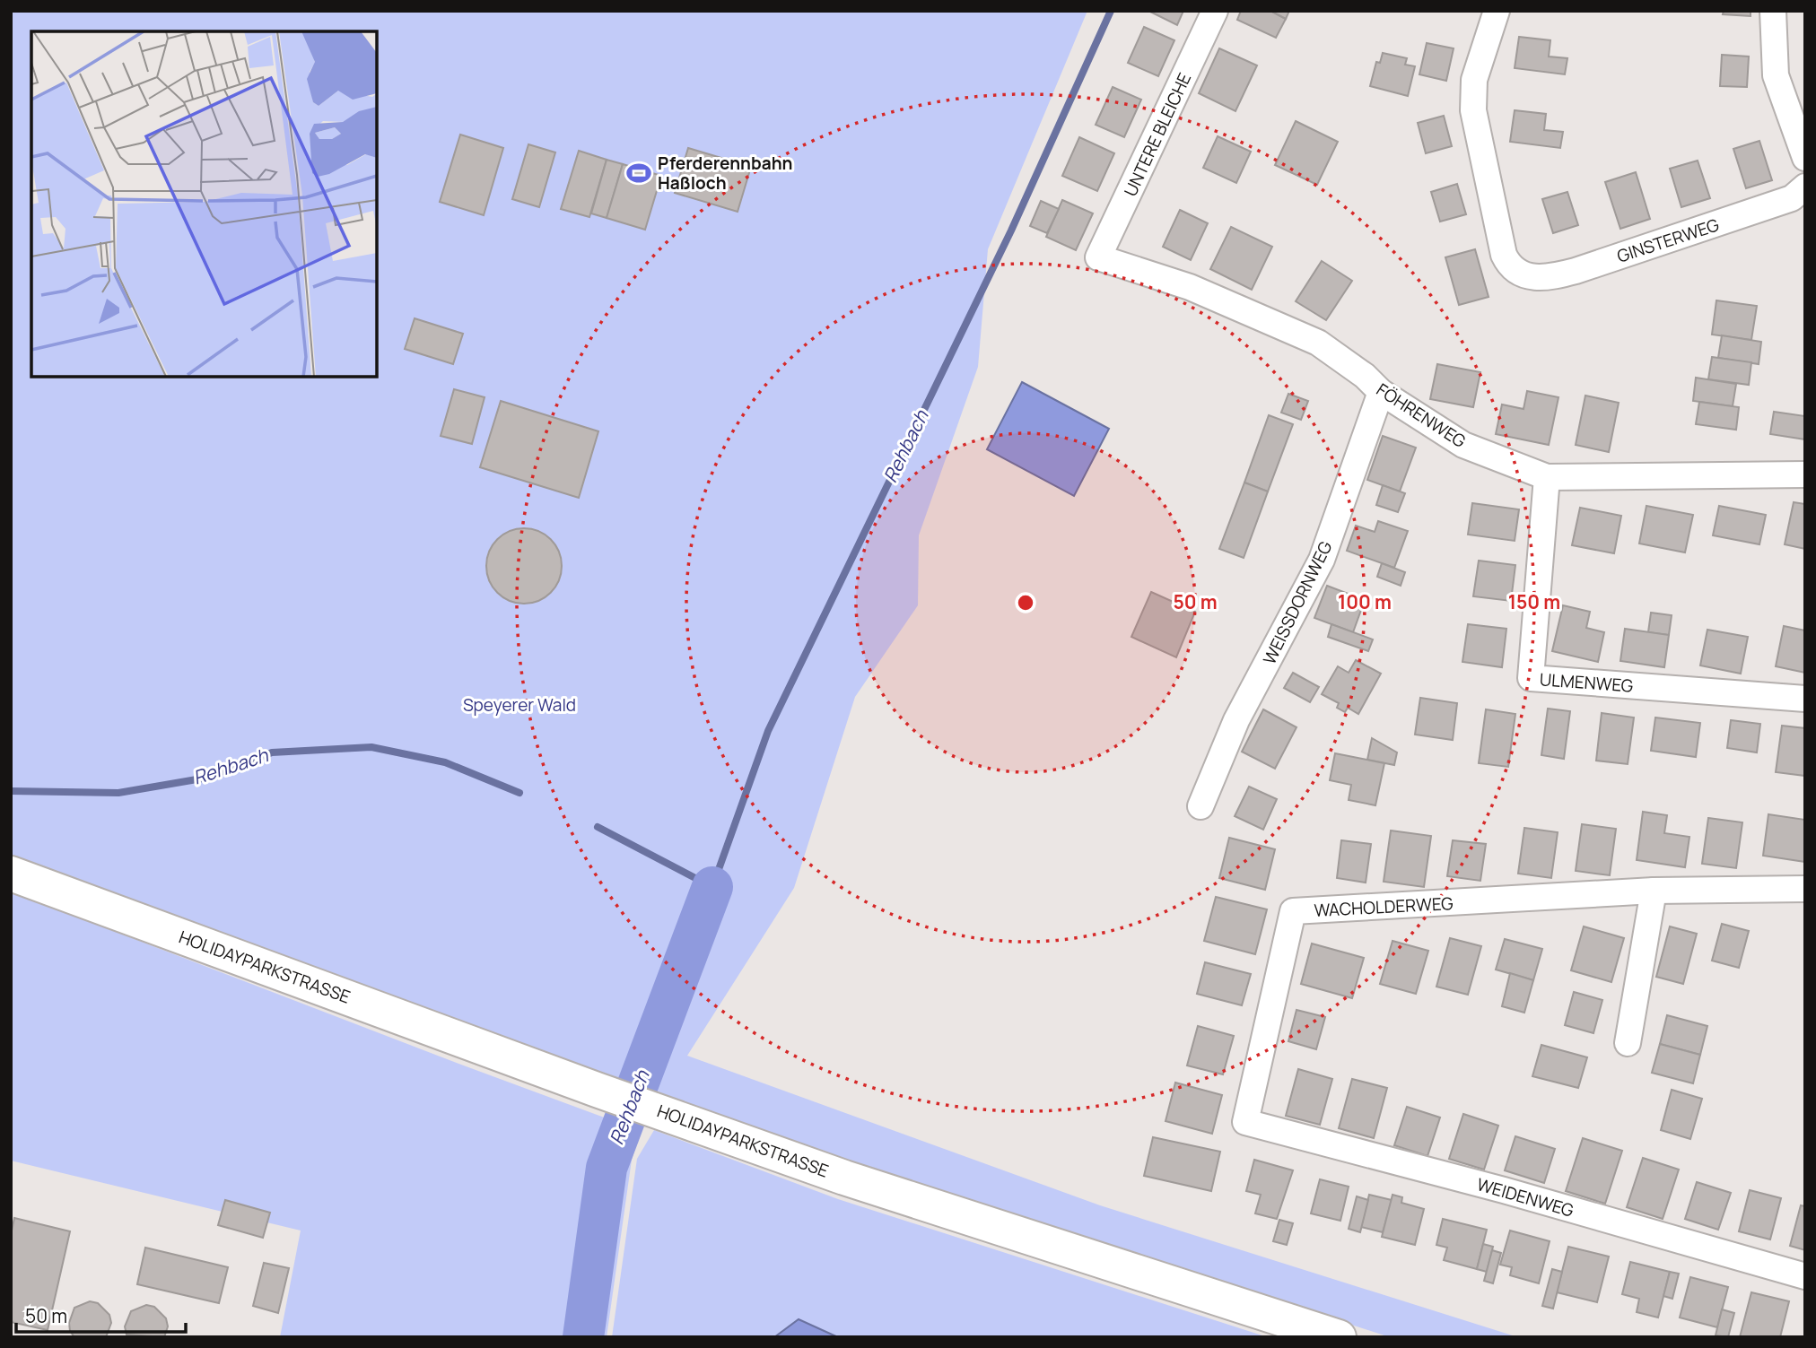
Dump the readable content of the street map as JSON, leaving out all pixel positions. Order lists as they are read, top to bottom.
{
  "streets": {
    "main road": ["HOLIDAYPARKSTRASSE"],
    "street": [
      "UNTERE BLEICHE",
      "GINSTERWEG",
      "FÖHRENWEG",
      "WEISSDORNWEG",
      "ULMENWEG",
      "WACHOLDERWEG",
      "WEIDENWEG"
    ]
  },
  "crossings": [
    ["UNTERE BLEICHE", "FÖHRENWEG"],
    ["FÖHRENWEG", "WEISSDORNWEG"],
    ["FÖHRENWEG", "ULMENWEG"],
    ["WACHOLDERWEG", "WEIDENWEG"]
  ],
  "water": ["Rehbach"],
  "parks": ["Speyerer Wald"],
  "places": {
    "sports": ["Pferderennbahn Haßloch"]
  },
  "scale_bar": "50 m",
  "rings": ["50 m", "100 m", "150 m"]
}
